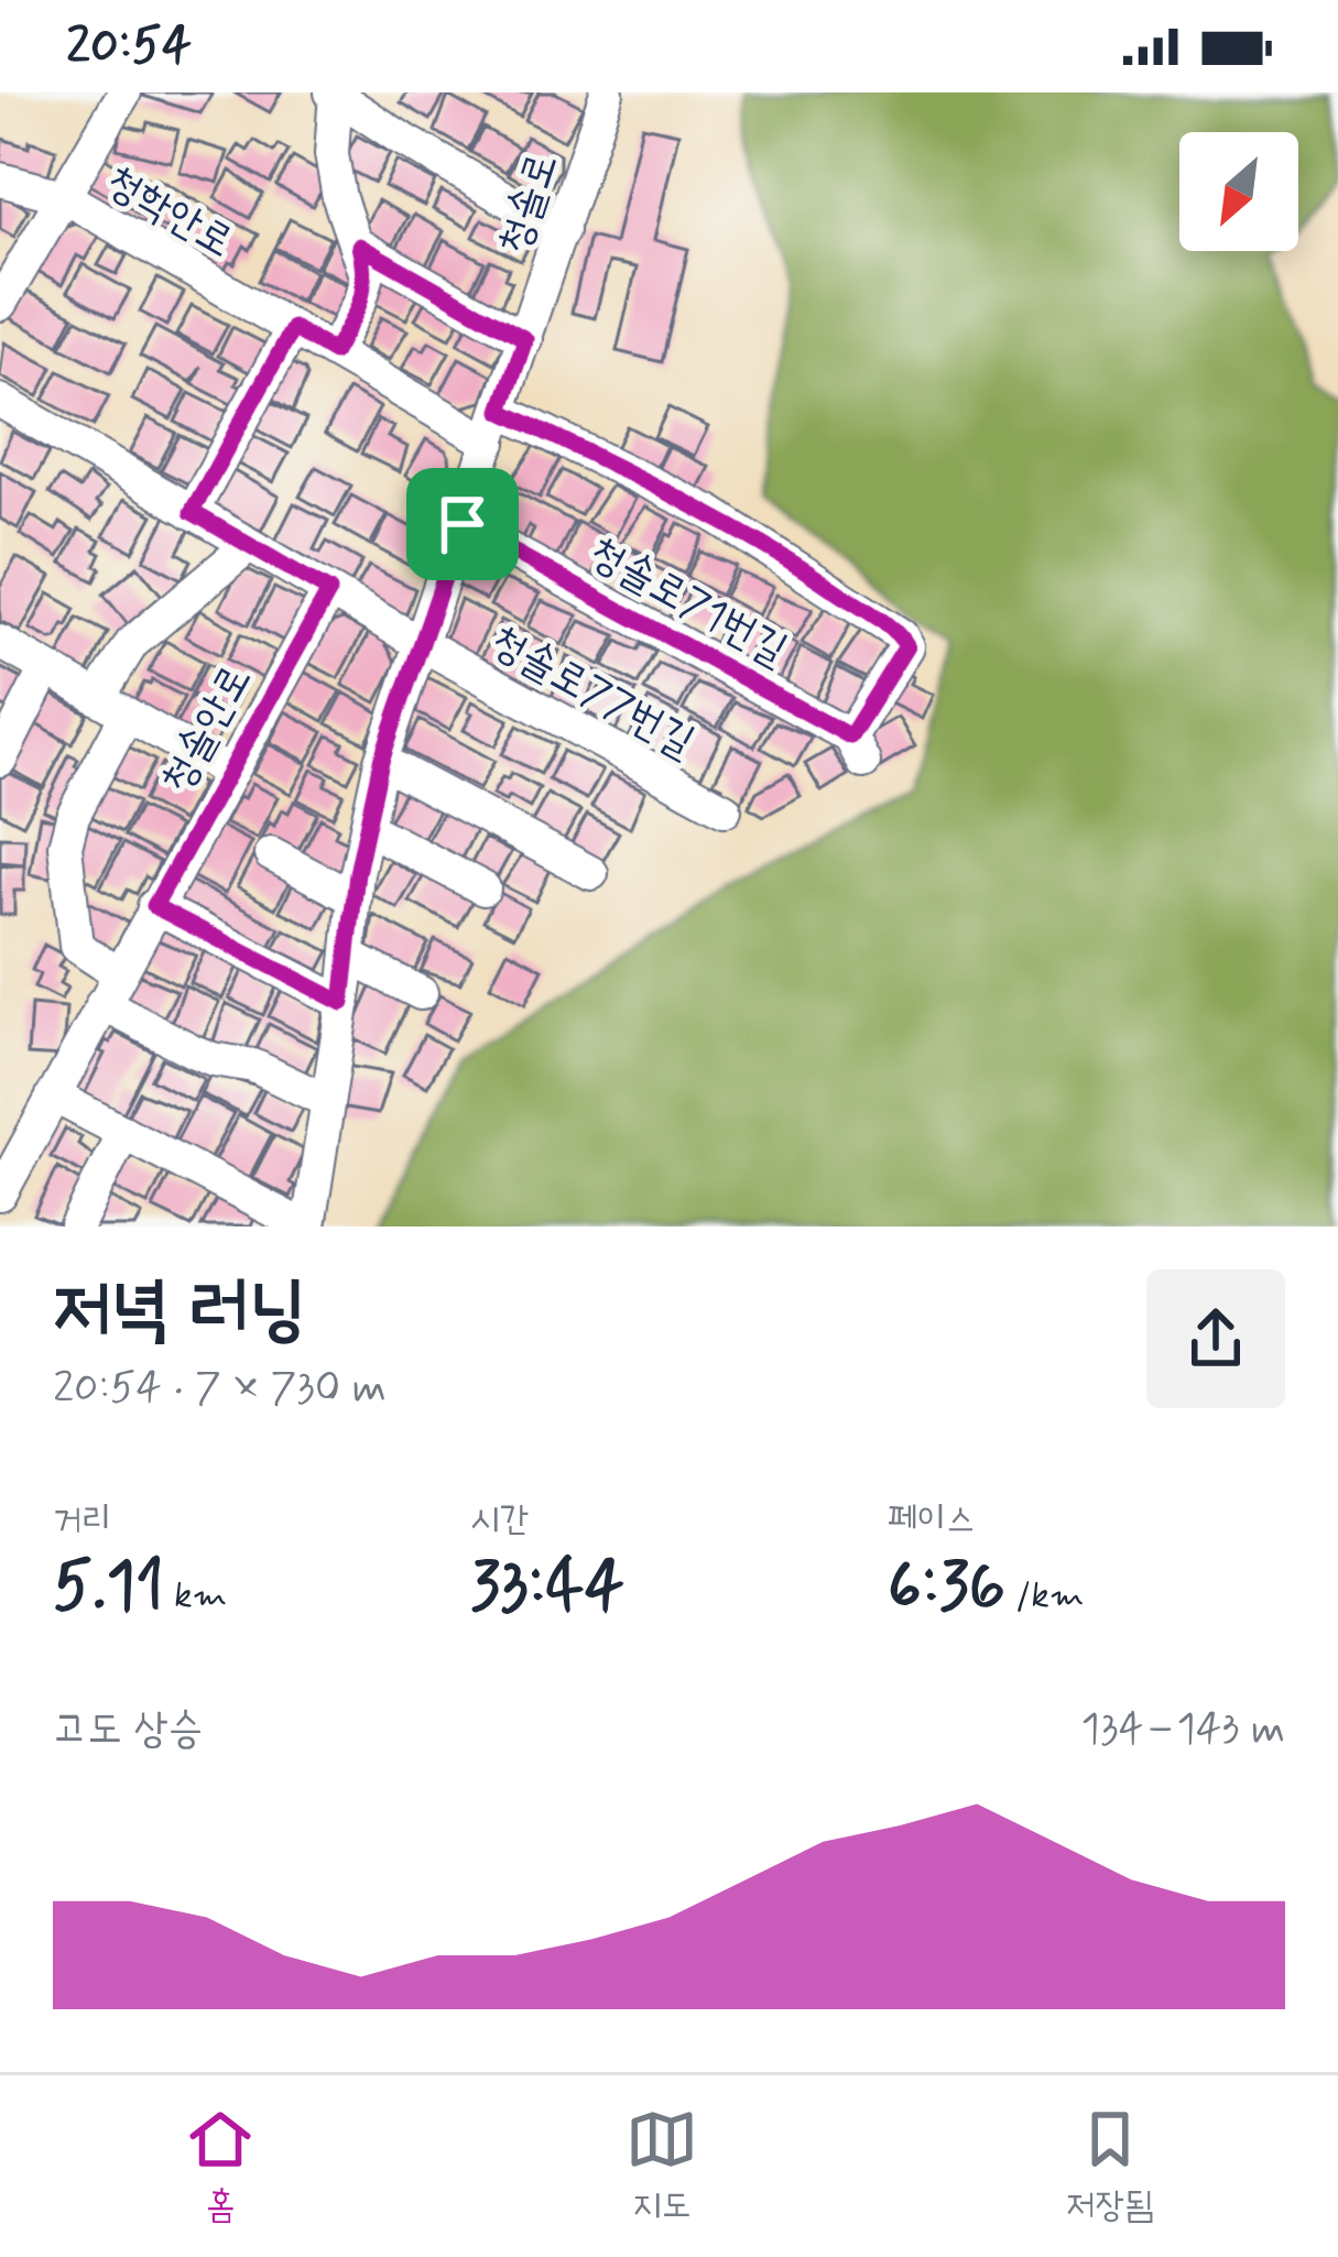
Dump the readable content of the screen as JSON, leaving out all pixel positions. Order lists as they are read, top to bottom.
{
  "streets": {
    "street": [
      "청솔로",
      "청학안로",
      "청솔로71번길",
      "청솔로77번길",
      "청솔안로"
    ]
  },
  "crossings": [
    ["청솔로", "청학안로"],
    ["청솔로", "청솔로71번길"],
    ["청솔로", "청솔로77번길"],
    ["청학안로", "청솔로71번길"],
    ["청솔로77번길", "청솔안로"]
  ],
  "north": "bottom left",
  "page": {
    "status": "20:54",
    "heading": ["저녁 러닝", "20:54 · 7 × 730 m"],
    "stats": [
      ["거리", "5.11 km"],
      ["시간", "33:44"],
      ["페이스", "6:36 /km"]
    ],
    "chart": ["고도 상승", "134–143 m"],
    "tabs": ["홈", "지도", "저장됨"]
  }
}
